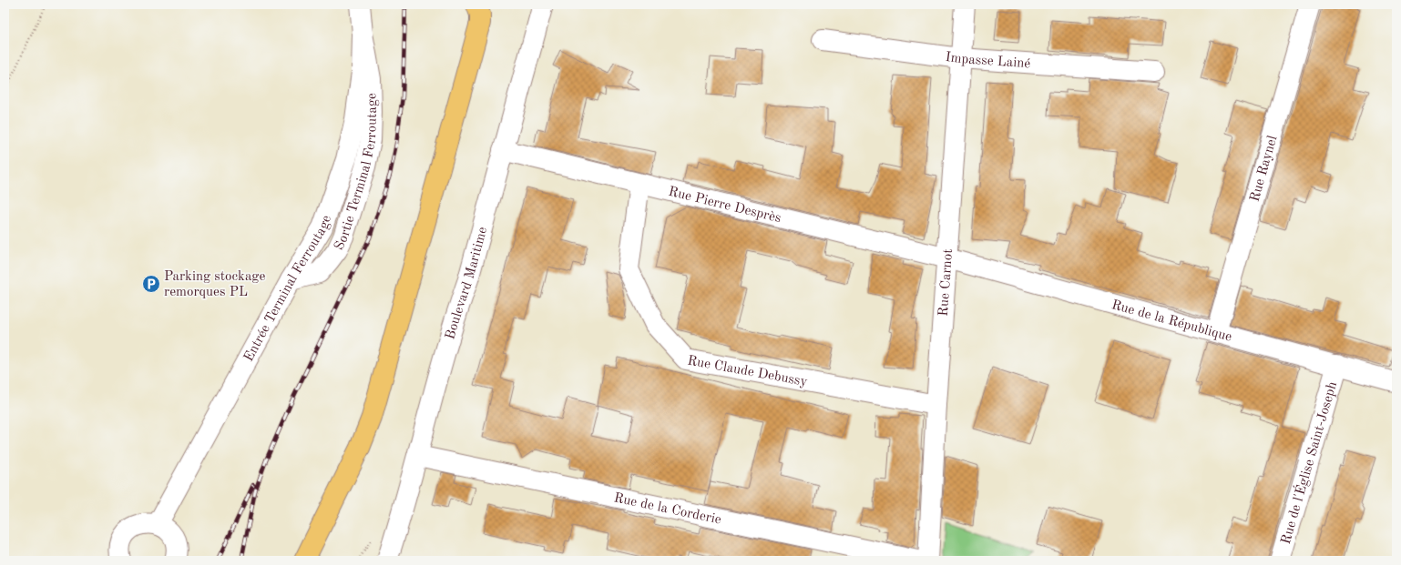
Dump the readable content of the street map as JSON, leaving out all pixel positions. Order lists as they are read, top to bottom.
{
  "streets": {
    "street": [
      "Impasse Lainé",
      "Rue Raynel",
      "Rue Pierre Desprès",
      "Rue Carnot",
      "Boulevard Maritime",
      "Entrée Terminal Ferroutage",
      "Rue de la République",
      "Rue Claude Debussy",
      "Rue de l'Église Saint-Joseph",
      "Rue de la Corderie"
    ]
  },
  "crossings": [
    ["Impasse Lainé", "Rue Carnot"],
    ["Rue Raynel", "Rue de la République"],
    ["Rue Pierre Desprès", "Rue Carnot"],
    ["Rue Pierre Desprès", "Boulevard Maritime"],
    ["Rue Pierre Desprès", "Rue de la République"],
    ["Rue Pierre Desprès", "Rue Claude Debussy"],
    ["Rue Carnot", "Rue de la République"],
    ["Rue Carnot", "Rue Claude Debussy"],
    ["Boulevard Maritime", "Rue de la Corderie"],
    ["Rue de la République", "Rue de l'Église Saint-Joseph"]
  ],
  "places": {
    "parking": ["Parking stockage remorques PL"]
  }
}
